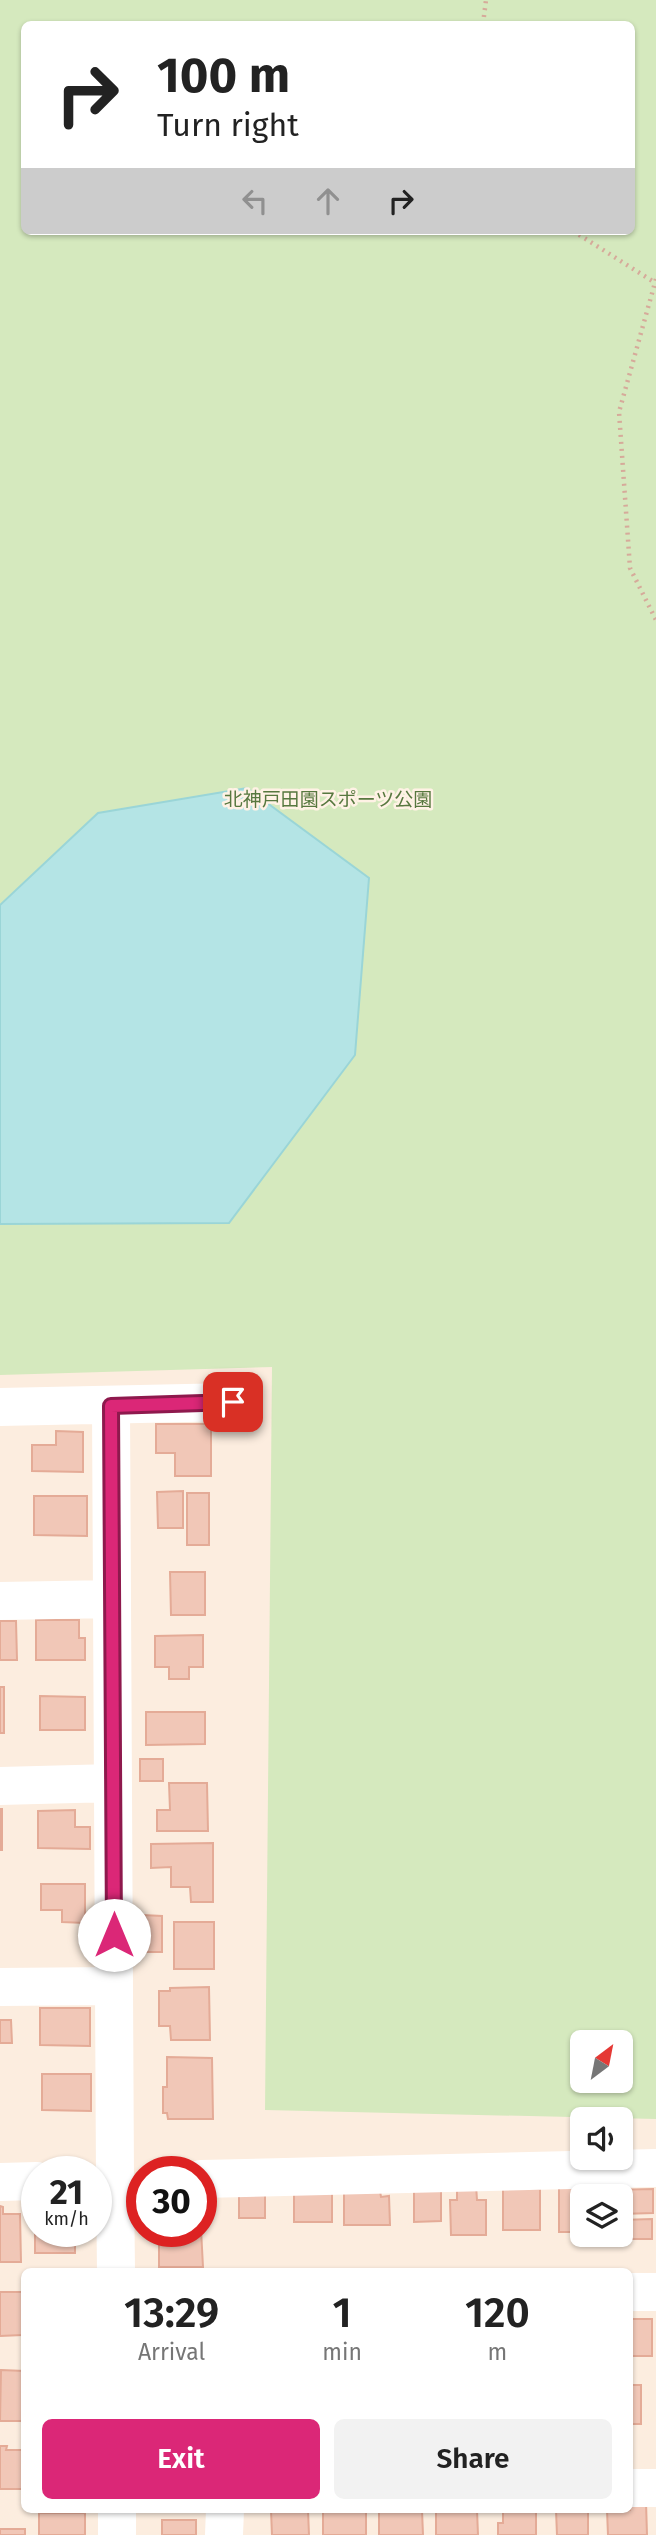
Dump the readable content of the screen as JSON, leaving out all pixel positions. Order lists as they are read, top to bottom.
{
  "parks": ["北神戸田園スポーツ公園"],
  "north": "top right",
  "page": {
    "turn": ["100 m", "Turn right"],
    "speed": "21 km/h",
    "limit": "30",
    "eta": [
      "13:29",
      "Arrival",
      "1",
      "min",
      "120",
      "m"
    ],
    "buttons": ["Exit", "Share"]
  }
}
